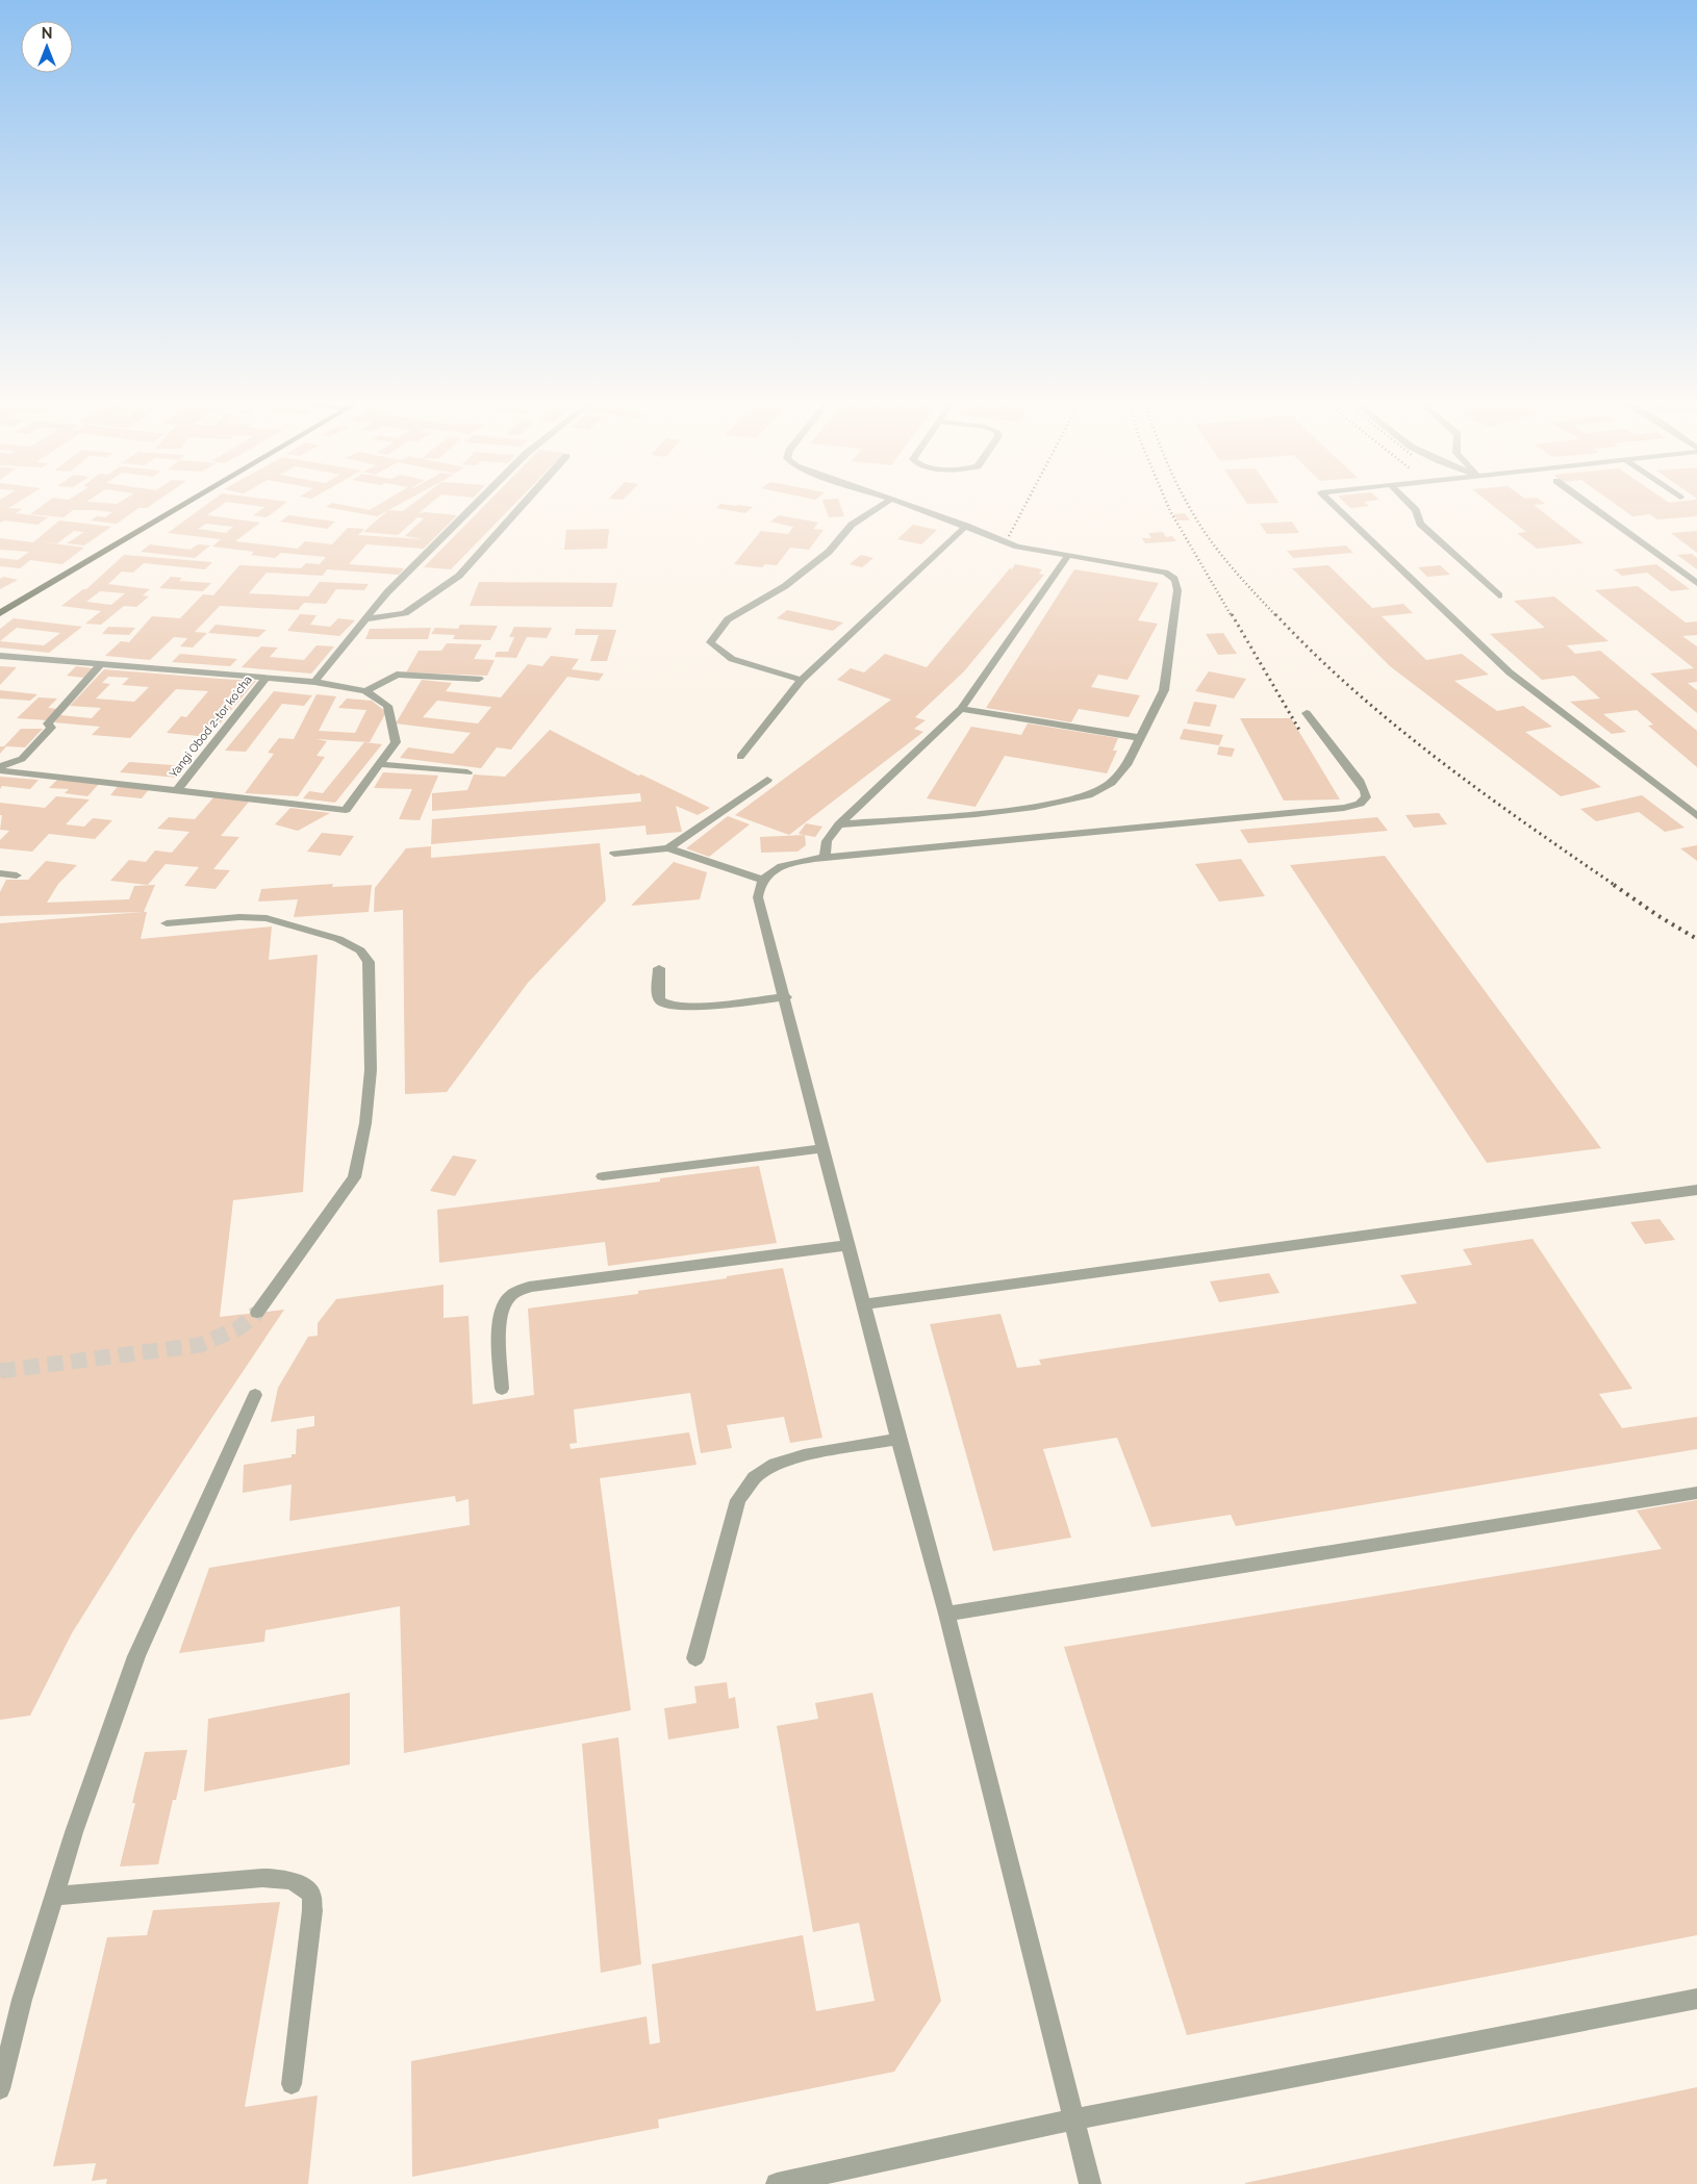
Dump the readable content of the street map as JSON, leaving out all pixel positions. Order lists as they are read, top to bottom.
{
  "streets": {
    "street": ["Yangi Obod 2-tor koʻcha"]
  },
  "north": "top"
}
